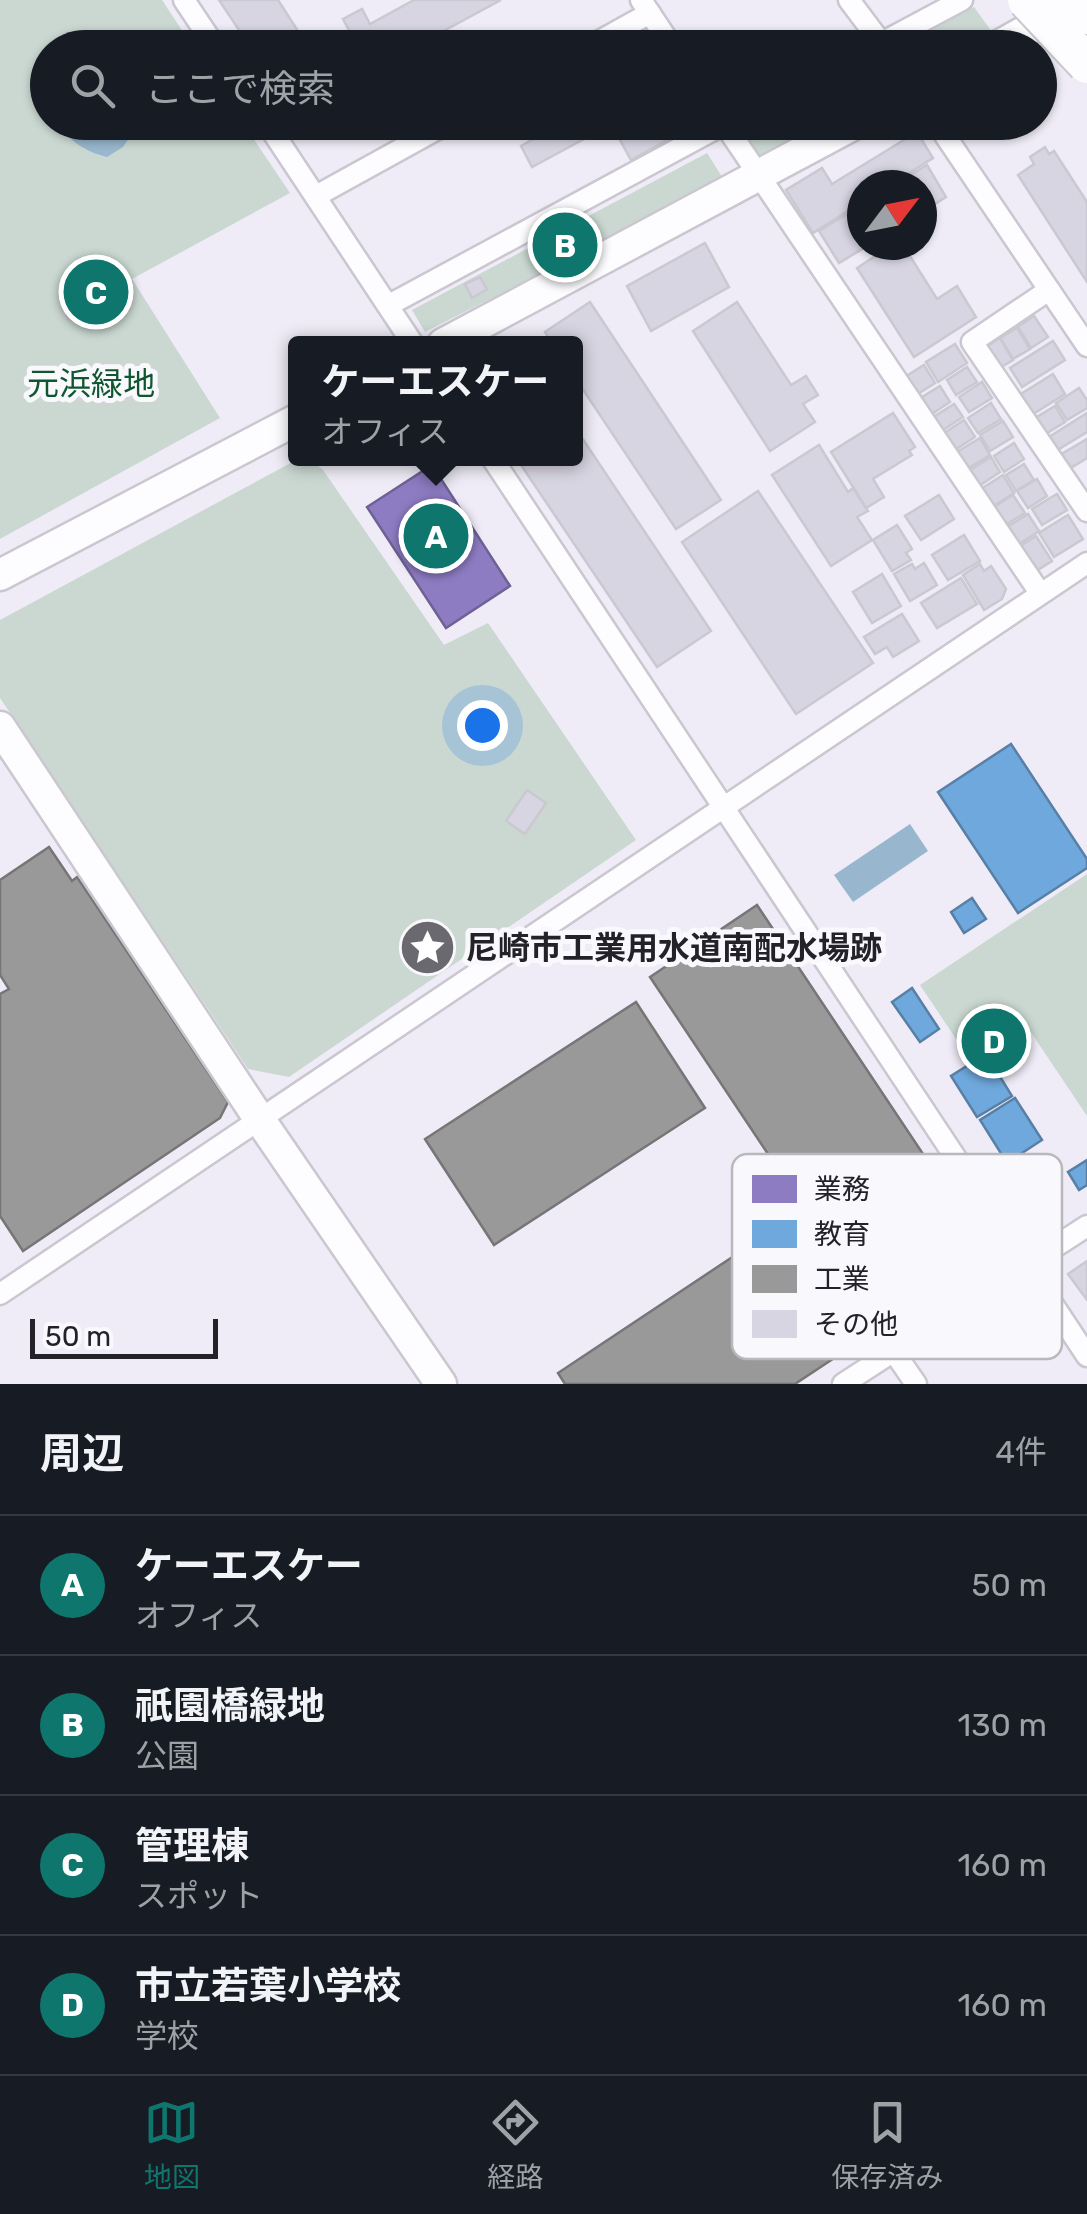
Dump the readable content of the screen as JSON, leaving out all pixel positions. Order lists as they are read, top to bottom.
{
  "parks": ["元浜緑地"],
  "places": {
    "place": ["尼崎市工業用水道南配水場跡"]
  },
  "legend": [
    "業務",
    "教育",
    "工業",
    "その他"
  ],
  "scale_bar": "50 m",
  "north": "top right",
  "page": {
    "search": "ここで検索",
    "pins": [
      "B",
      "C",
      "A",
      "D"
    ],
    "popup": ["ケーエスケー", "オフィス"],
    "scale": "50 m",
    "heading": ["周辺", "4件"],
    "list": [
      {
        "mark": "A",
        "name": "ケーエスケー",
        "note": "オフィス",
        "value": "50 m"
      },
      {
        "mark": "B",
        "name": "祇園橋緑地",
        "note": "公園",
        "value": "130 m"
      },
      {
        "mark": "C",
        "name": "管理棟",
        "note": "スポット",
        "value": "160 m"
      },
      {
        "mark": "D",
        "name": "市立若葉小学校",
        "note": "学校",
        "value": "160 m"
      }
    ],
    "nav": ["地図", "経路", "保存済み"]
  }
}
